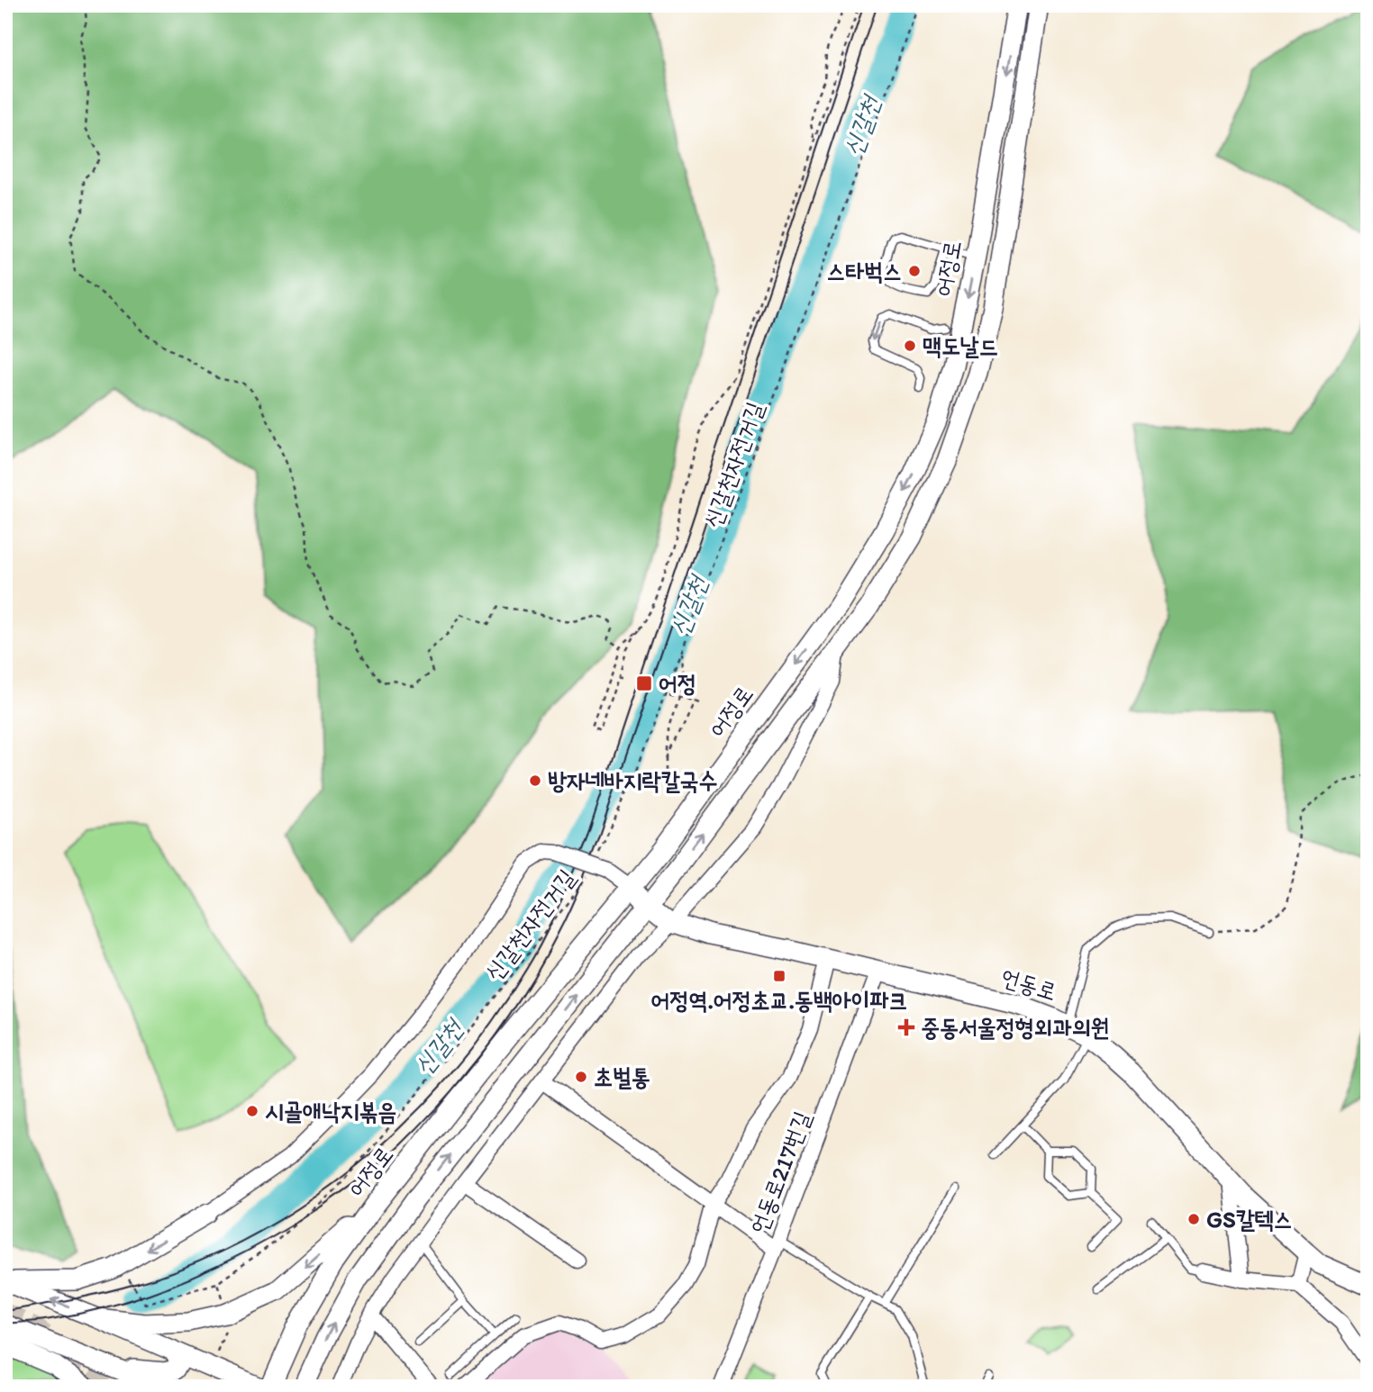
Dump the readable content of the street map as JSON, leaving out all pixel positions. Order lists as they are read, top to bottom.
{
  "streets": {
    "main road": ["어정로", "언동로"],
    "street": ["언동로217번길"],
    "path": ["신갈천자전거길"]
  },
  "crossings": [
    ["어정로", "언동로"],
    ["언동로", "언동로217번길"]
  ],
  "water": ["신갈천"],
  "places": {
    "other": [
      "스타벅스",
      "맥도날드",
      "방자네바지락칼국수",
      "초벌통",
      "시골애낙지볶음",
      "GS칼텍스"
    ],
    "transit": ["어정", "어정역.어정초교.동백아이파크"],
    "health": ["중동서울정형외과의원"]
  }
}
